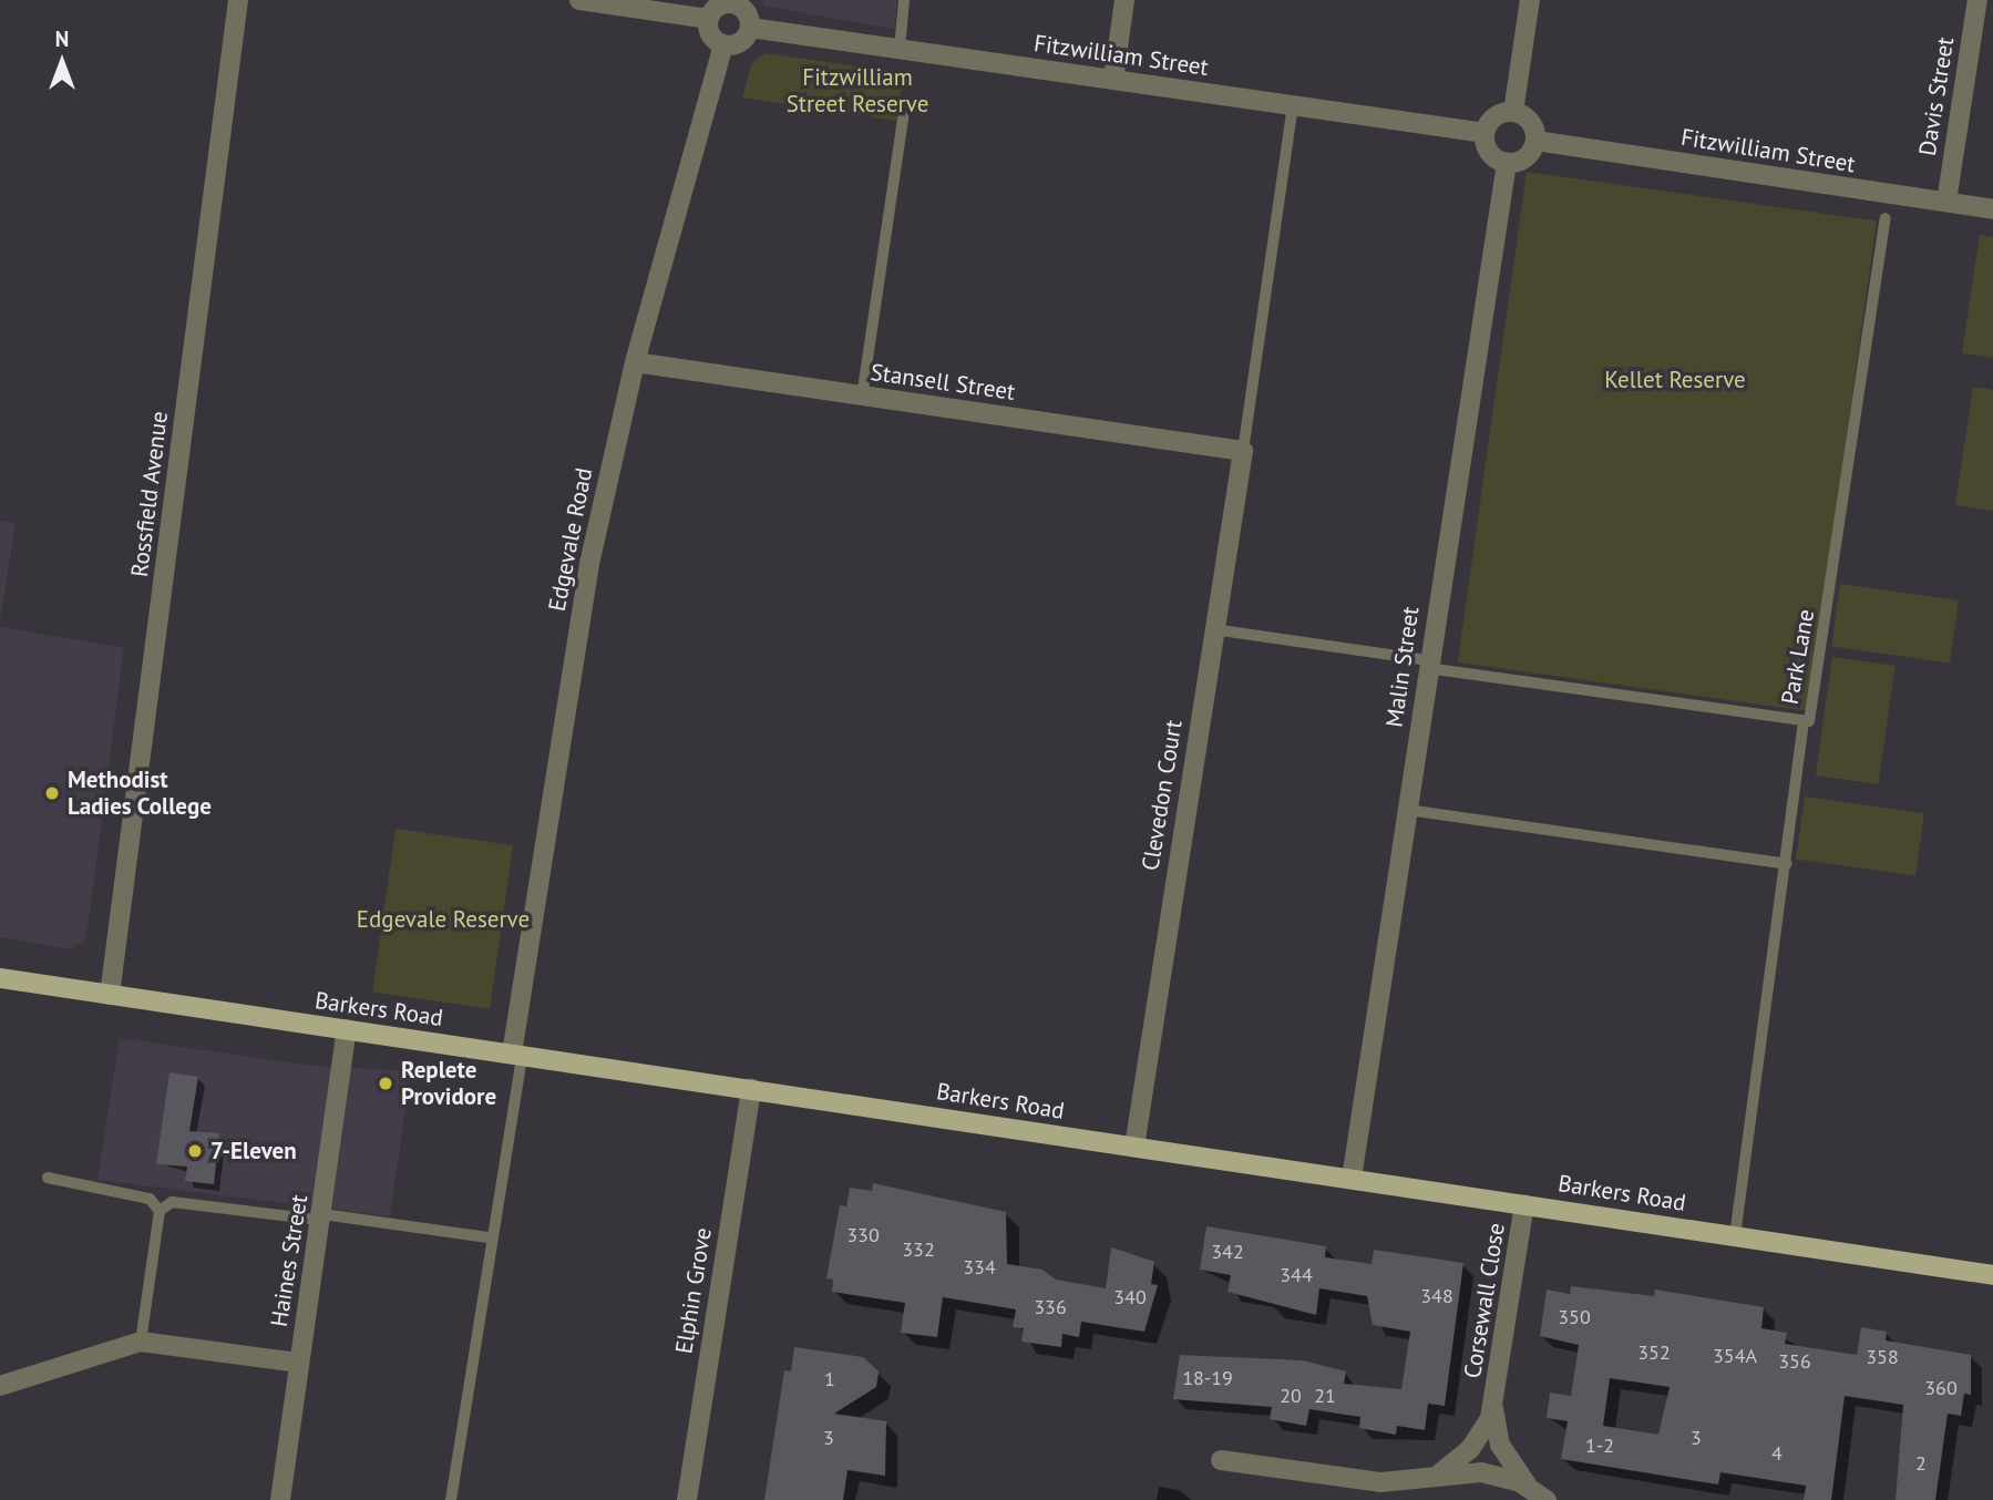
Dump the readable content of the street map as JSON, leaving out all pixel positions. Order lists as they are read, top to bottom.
{
  "streets": {
    "main road": ["Barkers Road"],
    "street": [
      "Fitzwilliam Street",
      "Davis Street",
      "Stansell Street",
      "Rossfield Avenue",
      "Edgevale Road",
      "Malin Street",
      "Clevedon Court",
      "Haines Street",
      "Elphin Grove",
      "Corsewall Close"
    ],
    "lane": ["Park Lane"]
  },
  "crossings": [
    ["Fitzwilliam Street", "Davis Street"],
    ["Fitzwilliam Street", "Edgevale Road"],
    ["Fitzwilliam Street", "Malin Street"],
    ["Stansell Street", "Edgevale Road"],
    ["Stansell Street", "Clevedon Court"],
    ["Rossfield Avenue", "Barkers Road"],
    ["Edgevale Road", "Barkers Road"],
    ["Park Lane", "Malin Street"],
    ["Park Lane", "Clevedon Court"],
    ["Malin Street", "Barkers Road"],
    ["Clevedon Court", "Barkers Road"],
    ["Barkers Road", "Haines Street"],
    ["Barkers Road", "Elphin Grove"],
    ["Barkers Road", "Corsewall Close"]
  ],
  "parks": ["Fitzwilliam Street Reserve", "Kellet Reserve", "Edgevale Reserve"],
  "places": ["Methodist Ladies College", "Replete Providore", "7-Eleven"],
  "house_numbers": [
    "330",
    "332",
    "342",
    "334",
    "344",
    "348",
    "340",
    "336",
    "350",
    "352",
    "354A",
    "358",
    "356",
    "18-19",
    "1",
    "360",
    "20",
    "21",
    "3",
    "3",
    "1-2",
    "4",
    "2"
  ],
  "north": "top"
}
